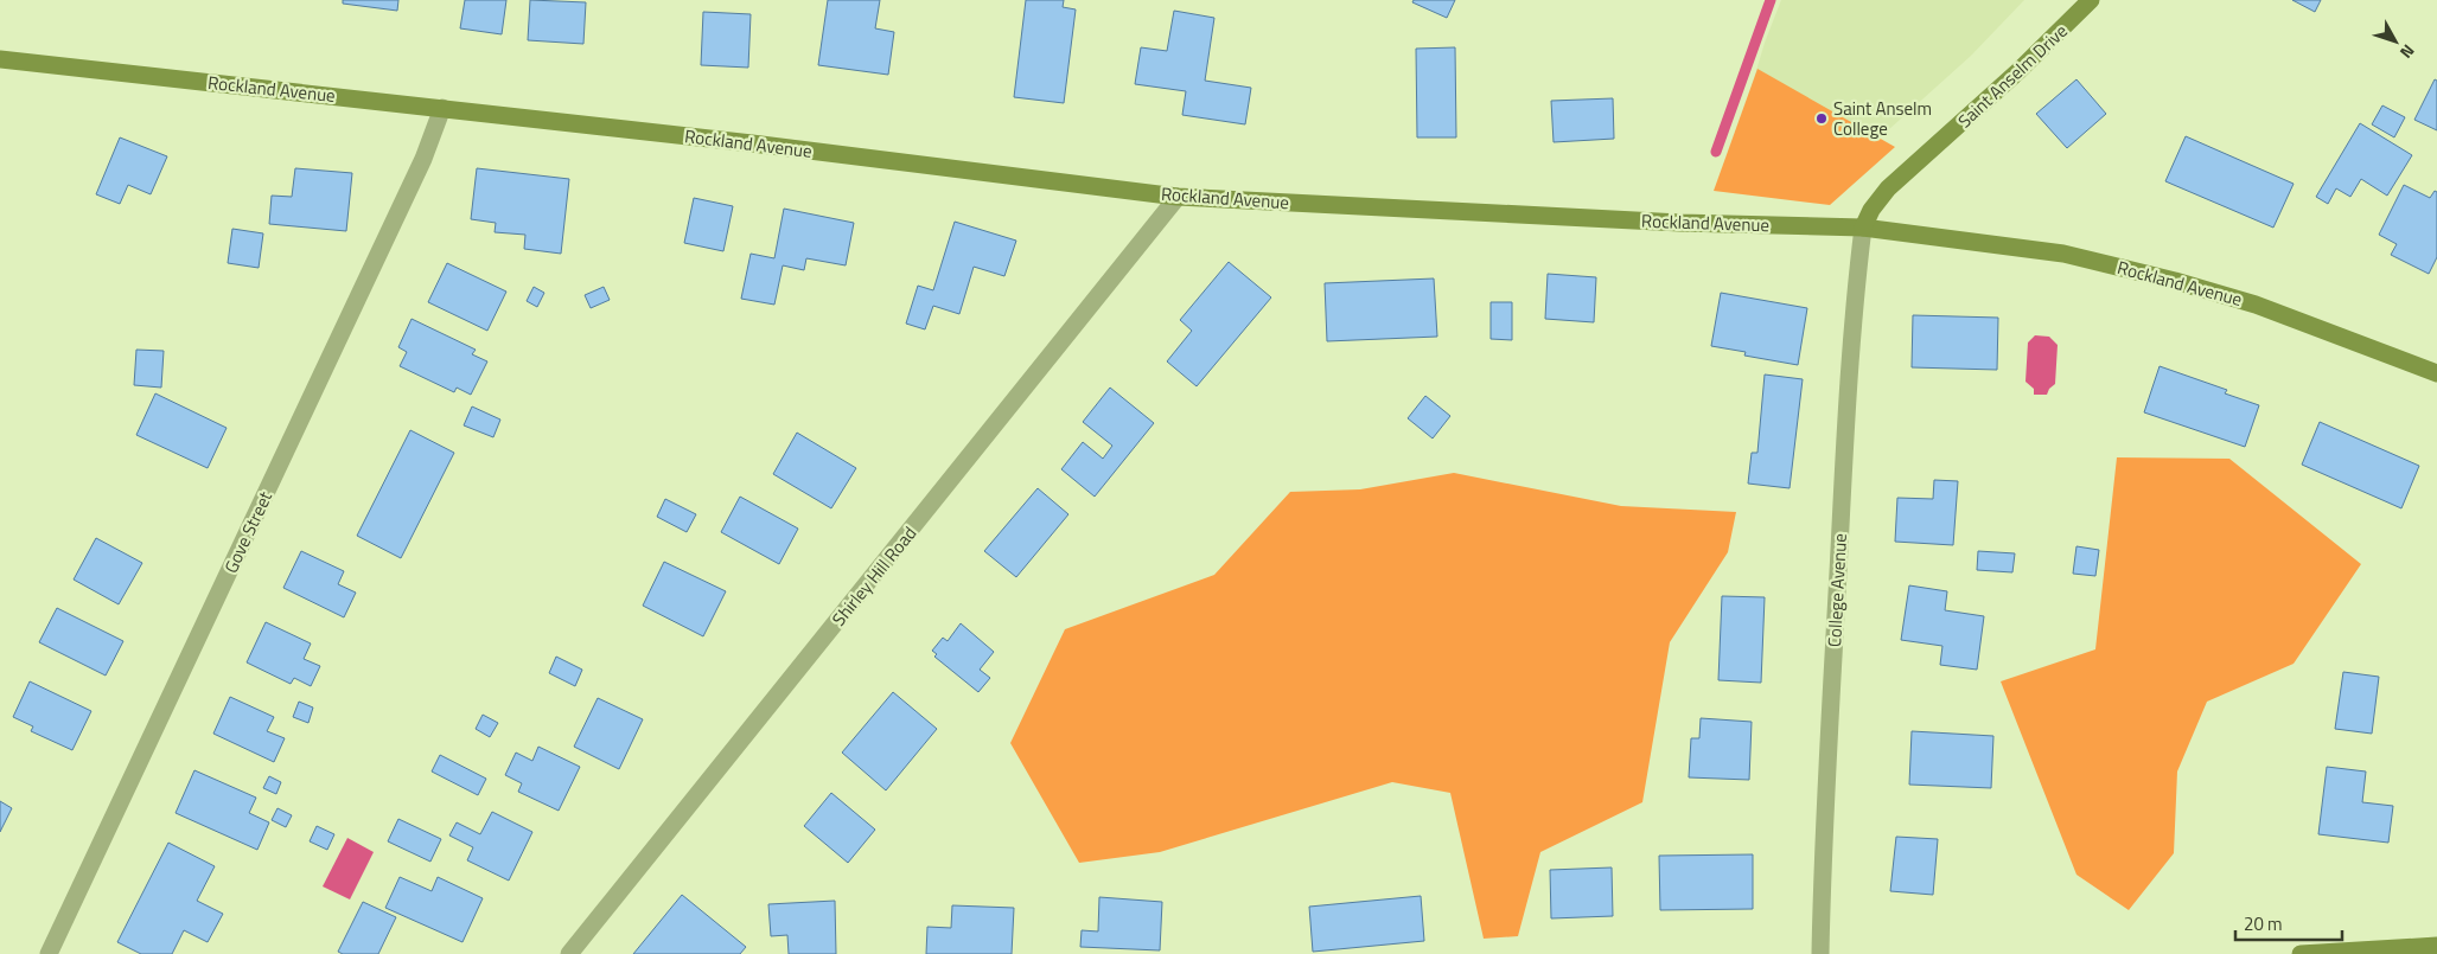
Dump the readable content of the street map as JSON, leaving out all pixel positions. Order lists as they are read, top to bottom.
{
  "streets": {
    "street": [
      "Saint Anselm Drive",
      "Rockland Avenue",
      "Gove Street",
      "Shirley Hill Road",
      "College Avenue"
    ]
  },
  "crossings": [
    ["Saint Anselm Drive", "Rockland Avenue"],
    ["Saint Anselm Drive", "College Avenue"],
    ["Rockland Avenue", "Gove Street"],
    ["Rockland Avenue", "Shirley Hill Road"],
    ["Rockland Avenue", "College Avenue"]
  ],
  "places": ["Saint Anselm College"],
  "scale_bar": "20 m",
  "north": "bottom right"
}
